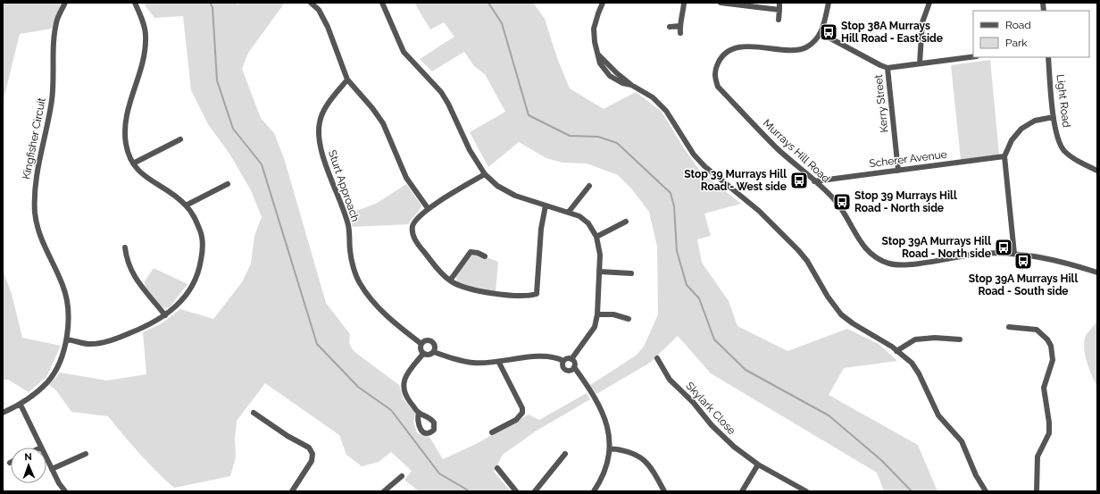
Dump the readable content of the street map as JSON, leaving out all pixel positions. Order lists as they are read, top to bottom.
{
  "streets": {
    "street": [
      "Light Road",
      "Kerry Street",
      "Kingfisher Circuit",
      "Murrays Hill Road",
      "Scherer Avenue",
      "Sturt Approach",
      "Skylark Close"
    ]
  },
  "crossings": [
    ["Kerry Street", "Murrays Hill Road"],
    ["Kerry Street", "Scherer Avenue"],
    ["Murrays Hill Road", "Scherer Avenue"]
  ],
  "places": {
    "bus stop": [
      "Stop 38A Murrays Hill Road - East side",
      "Stop 39 Murrays Hill Road - West side",
      "Stop 39 Murrays Hill Road - North side",
      "Stop 39A Murrays Hill Road - North side",
      "Stop 39A Murrays Hill Road - South side"
    ]
  },
  "legend": ["Road", "Park"],
  "north": "top"
}
